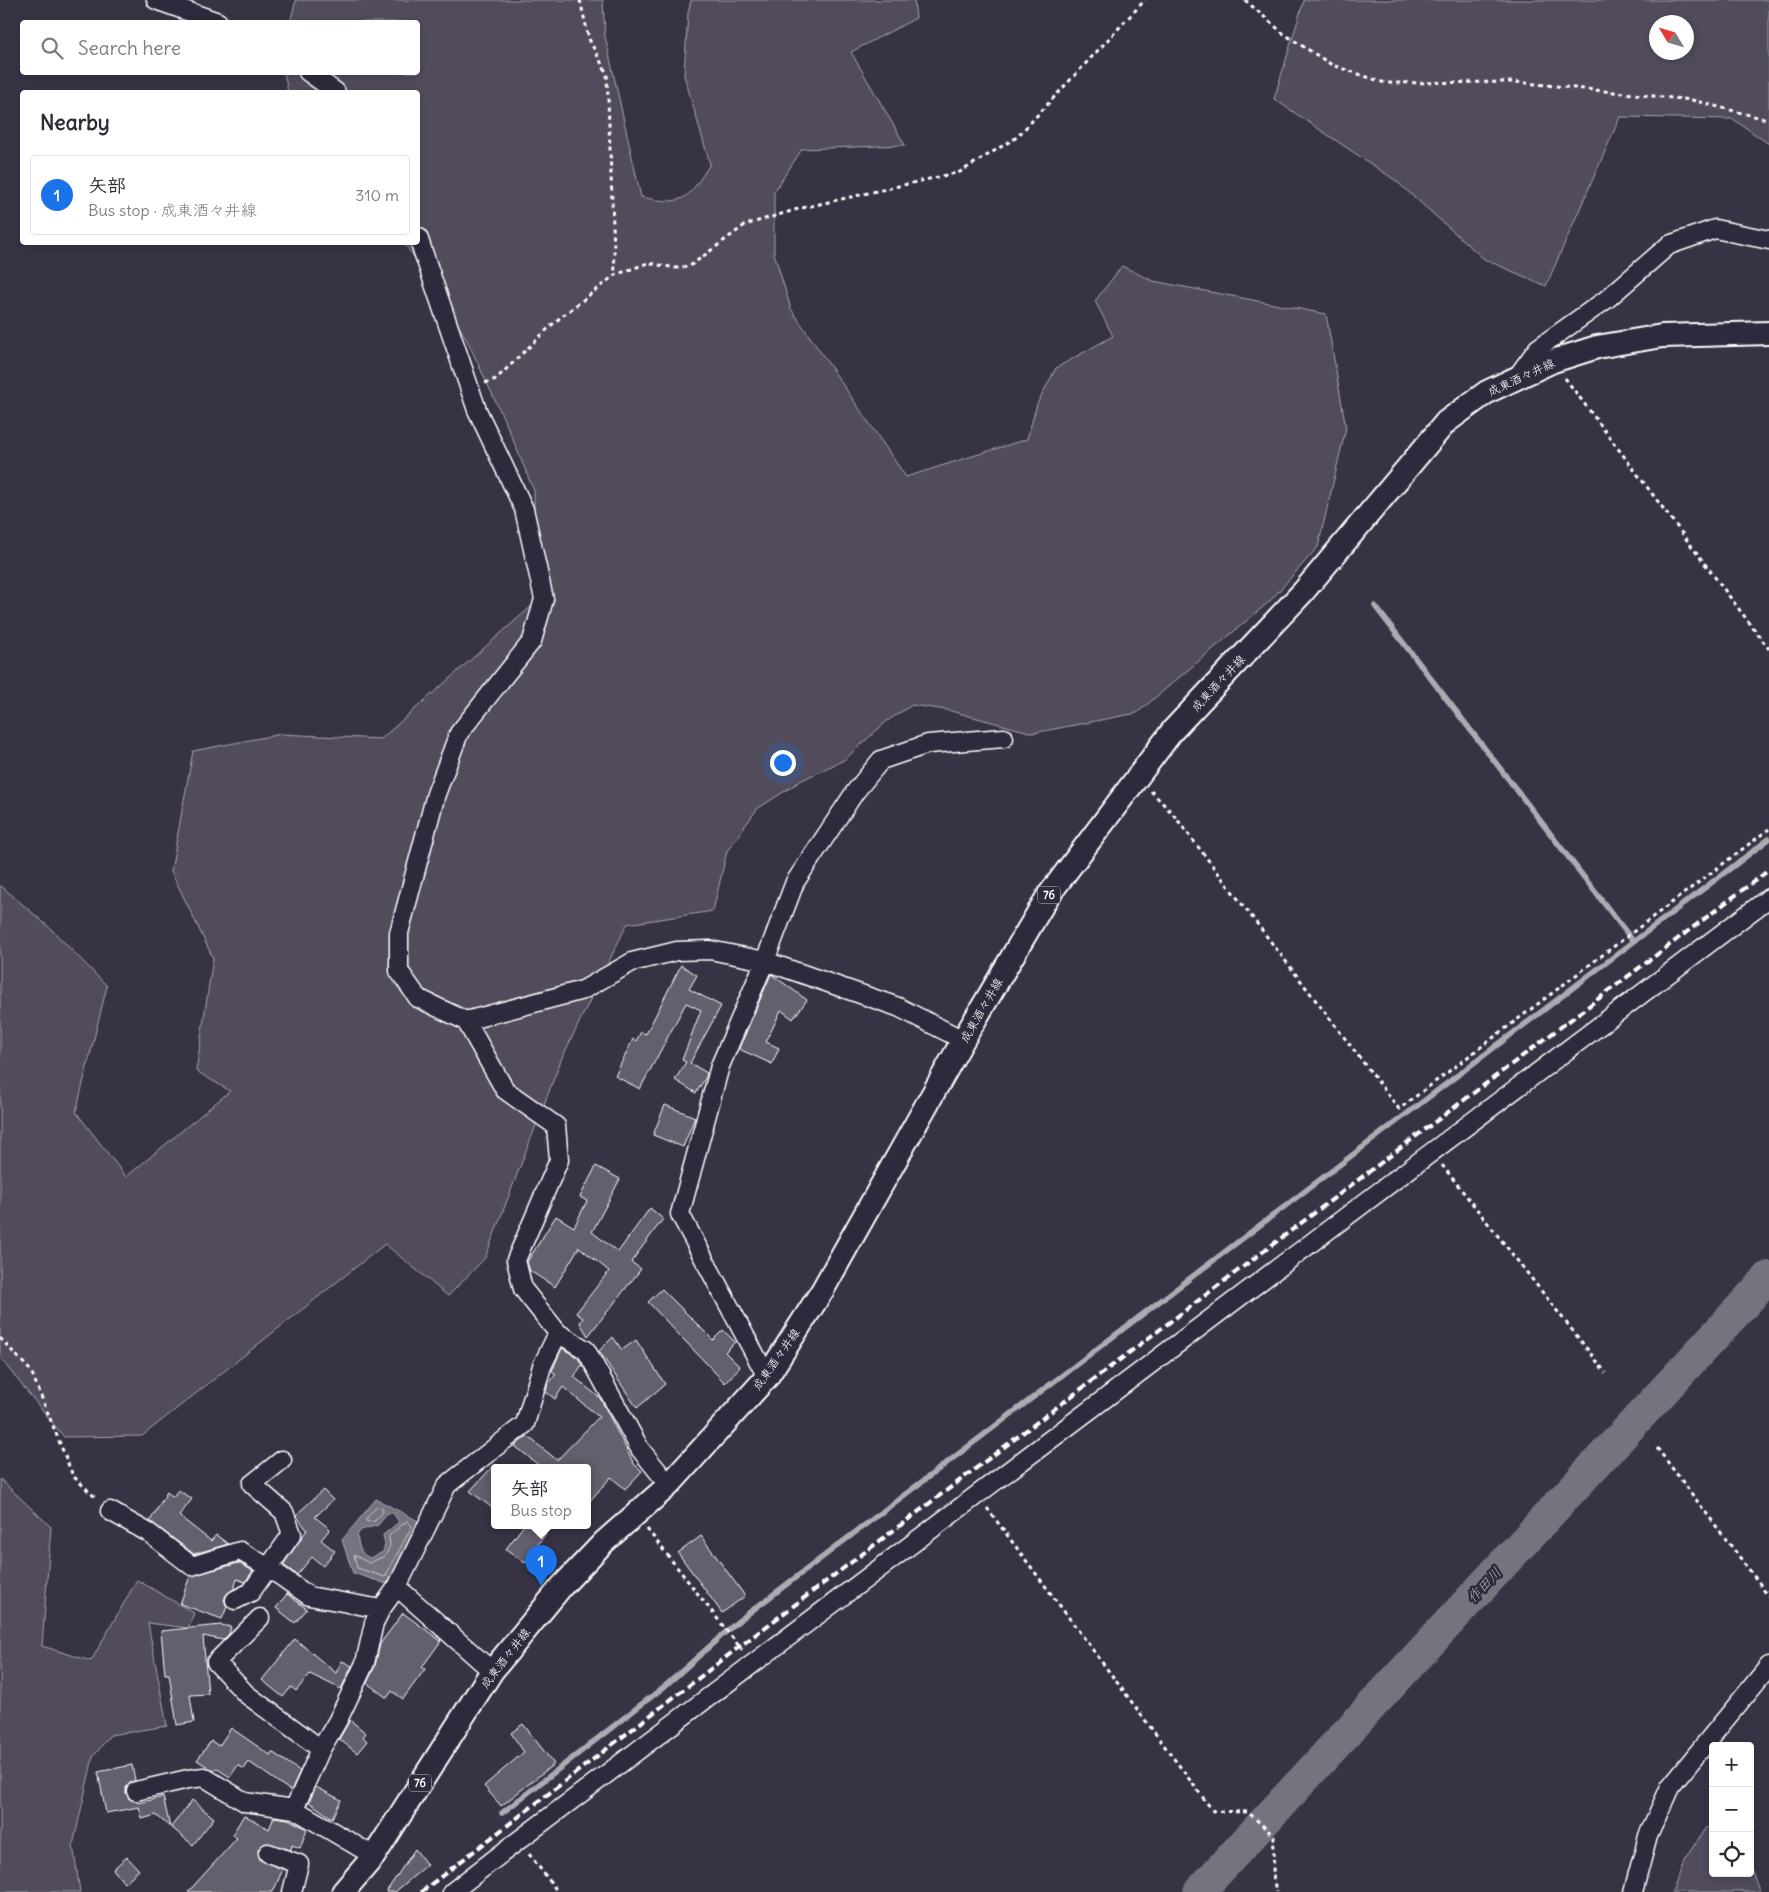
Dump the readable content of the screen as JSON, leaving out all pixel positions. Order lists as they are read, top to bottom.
{
  "streets": {
    "main road": ["成東酒々井線", "76"]
  },
  "water": ["作田川"],
  "north": "top left",
  "page": {
    "search": "Search here",
    "heading": "Nearby",
    "list": [
      {
        "mark": "1",
        "name": "矢部",
        "note": "Bus stop · 成東酒々井線",
        "value": "310 m"
      }
    ],
    "popup": ["矢部", "Bus stop"],
    "pins": "1",
    "map_buttons": ["+", "−"]
  }
}
